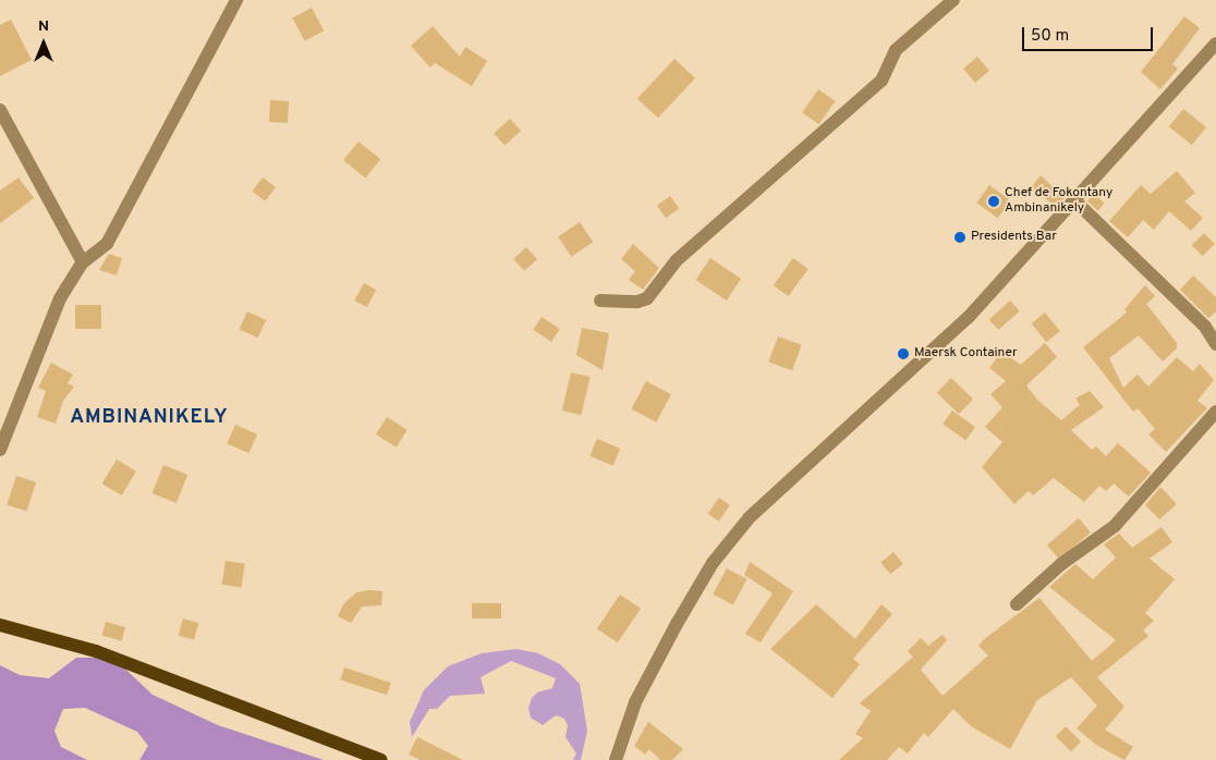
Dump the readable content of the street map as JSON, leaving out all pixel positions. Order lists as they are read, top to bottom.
{
  "districts": ["AMBINANIKELY"],
  "places": ["Chef de Fokontany Ambinanikely", "Presidents Bar", "Maersk Container"],
  "scale_bar": "50 m",
  "north": "top"
}
